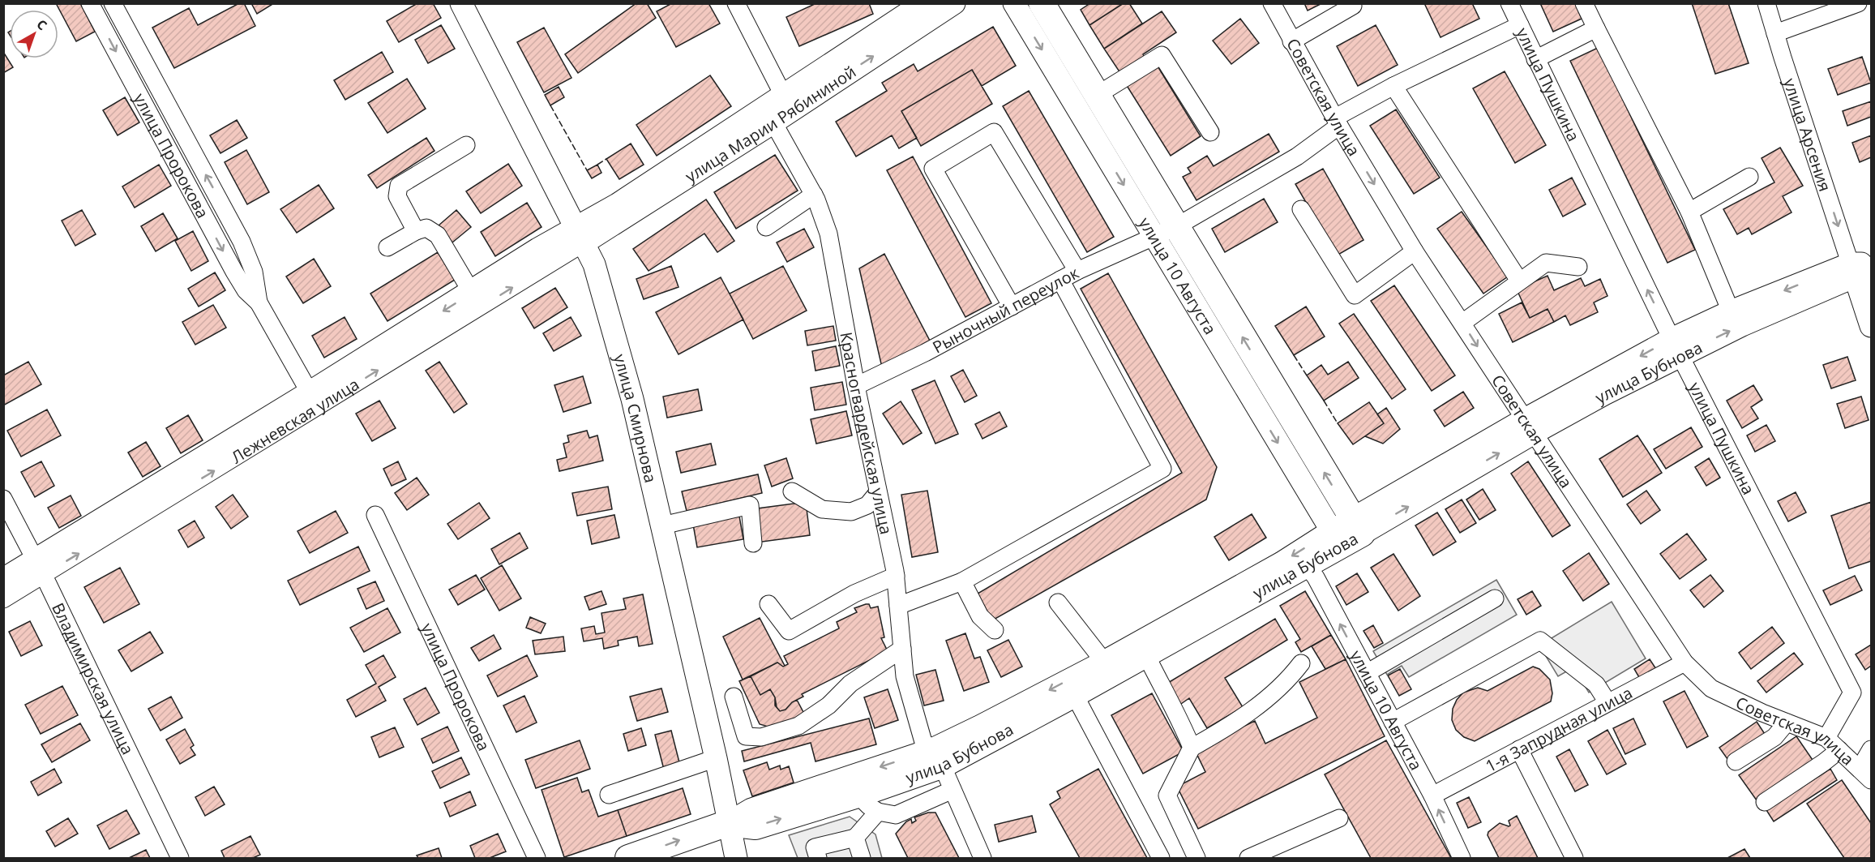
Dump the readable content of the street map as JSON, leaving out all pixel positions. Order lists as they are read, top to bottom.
{
  "streets": {
    "highway": [
      "улица Марии Рябининой",
      "улица 10 Августа",
      "улица Бубнова",
      "Лежневская улица"
    ],
    "main road": ["улица Арсения", "улица Смирнова"],
    "street": [
      "улица Пушкина",
      "Советская улица",
      "улица Пророкова",
      "Рыночный переулок",
      "Красногвардейская улица",
      "Владимирская улица",
      "1-я Запрудная улица"
    ]
  },
  "crossings": [
    ["улица Пушкина", "Советская улица"],
    ["улица Пушкина", "Рыночный переулок"],
    ["улица Пушкина", "улица Бубнова"],
    ["Советская улица", "Рыночный переулок"],
    ["Советская улица", "улица Бубнова"],
    ["Советская улица", "1-я Запрудная улица"],
    ["улица Марии Рябининой", "улица Смирнова"],
    ["улица Марии Рябининой", "Лежневская улица"],
    ["улица Марии Рябининой", "Красногвардейская улица"],
    ["улица Арсения", "улица Бубнова"],
    ["улица Пророкова", "Лежневская улица"],
    ["улица 10 Августа", "Рыночный переулок"],
    ["улица 10 Августа", "улица Бубнова"],
    ["улица 10 Августа", "1-я Запрудная улица"],
    ["Рыночный переулок", "Красногвардейская улица"],
    ["улица Бубнова", "улица Смирнова"],
    ["улица Бубнова", "Красногвардейская улица"],
    ["улица Смирнова", "Лежневская улица"],
    ["Лежневская улица", "Владимирская улица"]
  ],
  "north": "top right"
}
